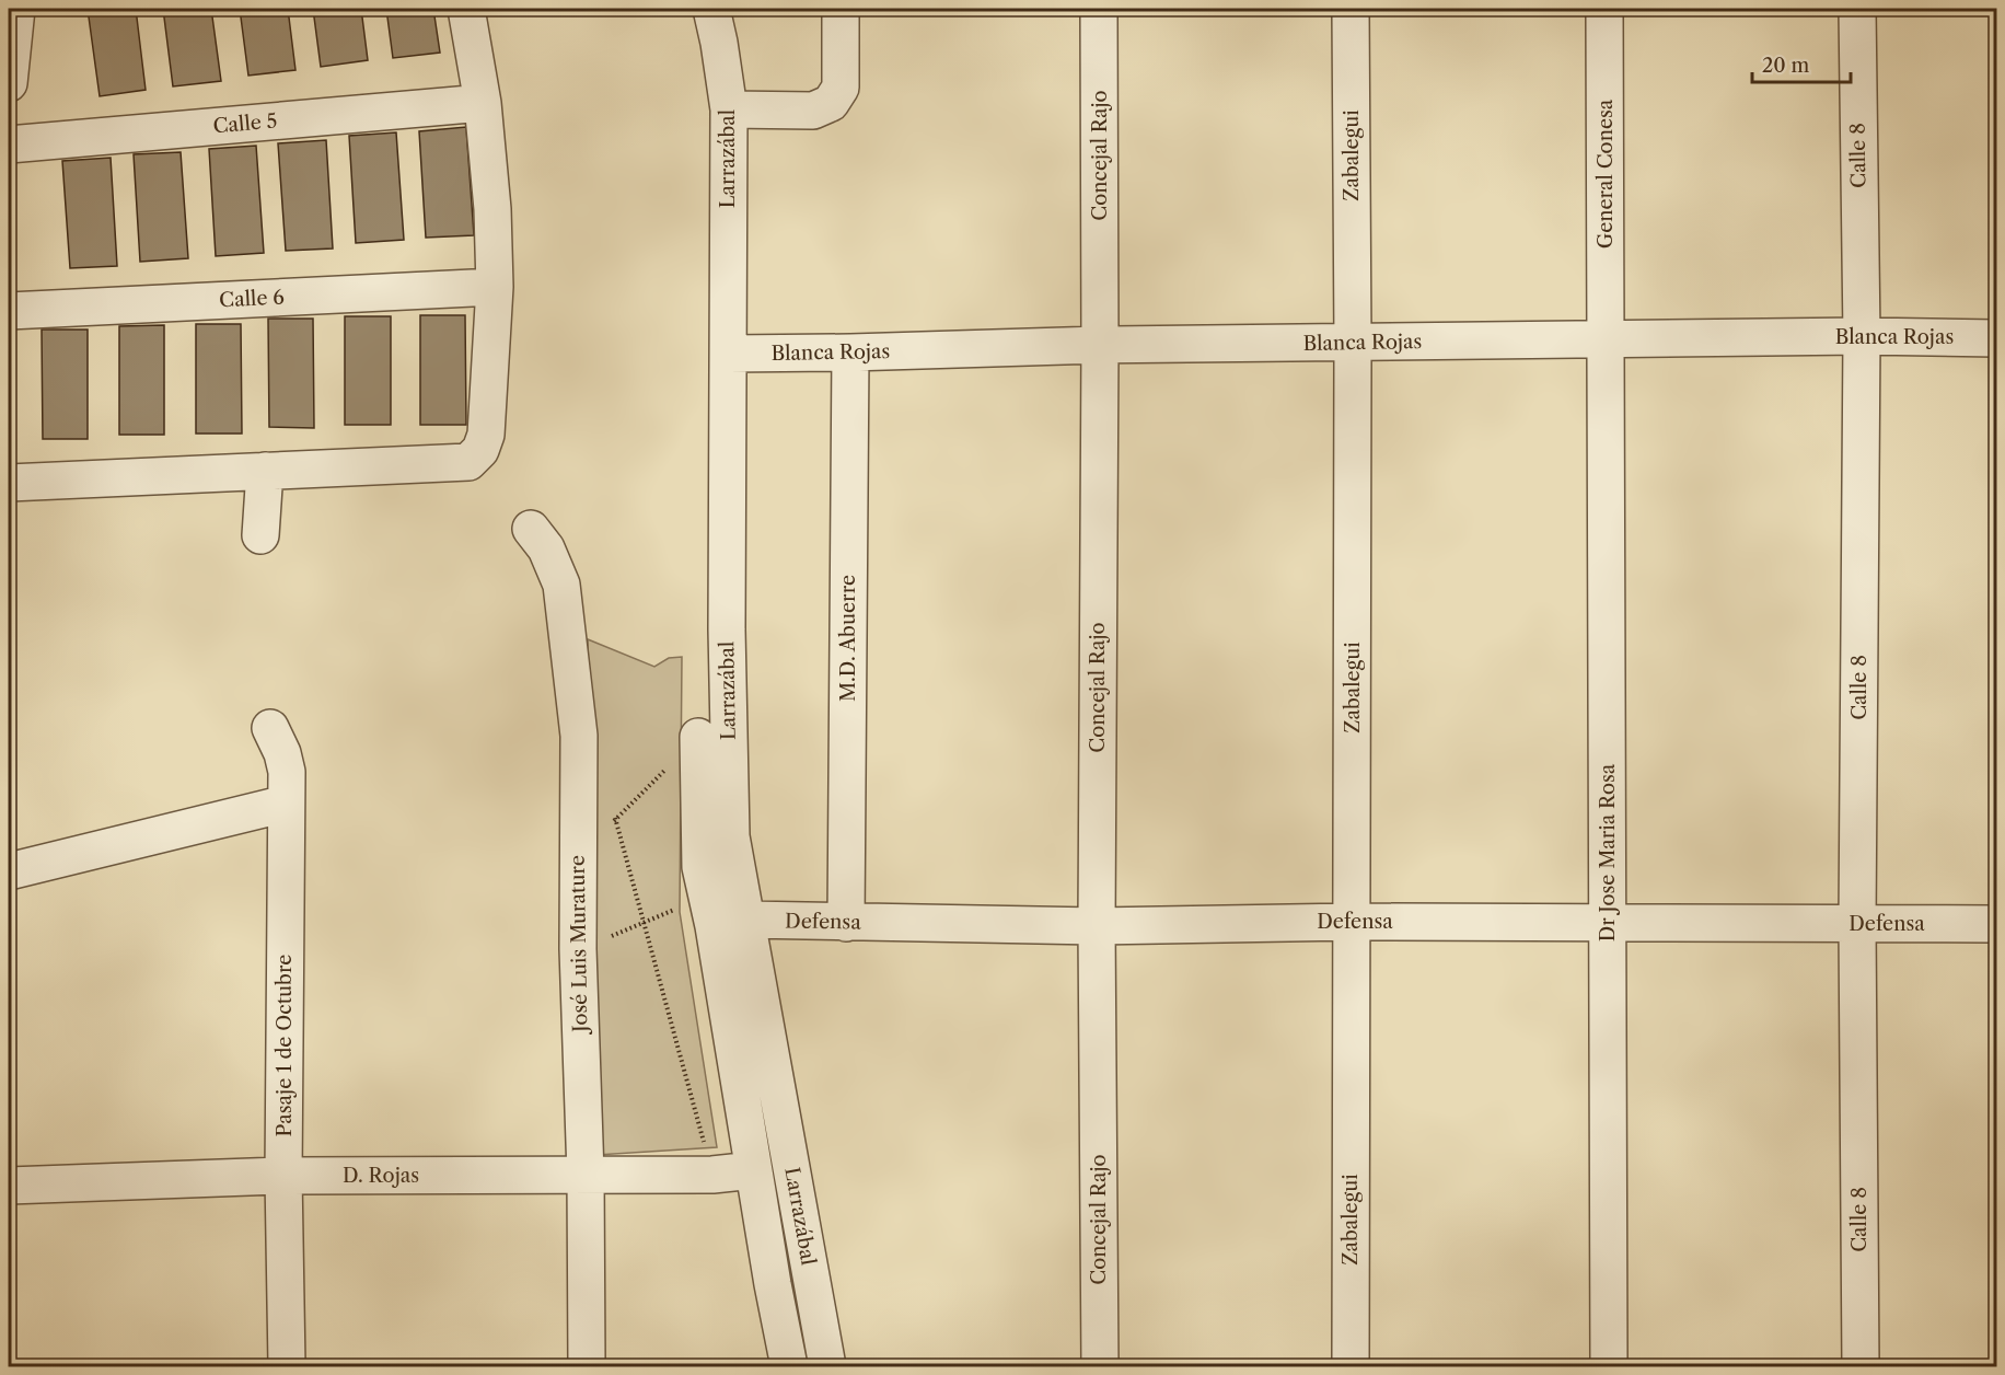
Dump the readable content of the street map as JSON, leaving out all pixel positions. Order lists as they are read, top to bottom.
{
  "streets": {
    "street": [
      "Calle 5",
      "Concejal Rajo",
      "Zabalegui",
      "Calle 8",
      "Larrazábal",
      "General Conesa",
      "Calle 6",
      "Blanca Rojas",
      "M.D. Abuerre",
      "Dr Jose Maria Rosa",
      "Defensa",
      "José Luis Murature",
      "Pasaje 1 de Octubre",
      "D. Rojas"
    ]
  },
  "crossings": [
    ["Concejal Rajo", "Blanca Rojas"],
    ["Concejal Rajo", "Defensa"],
    ["Zabalegui", "Blanca Rojas"],
    ["Zabalegui", "Defensa"],
    ["Calle 8", "Blanca Rojas"],
    ["Calle 8", "Defensa"],
    ["Larrazábal", "Blanca Rojas"],
    ["Larrazábal", "Defensa"],
    ["Larrazábal", "D. Rojas"],
    ["General Conesa", "Blanca Rojas"],
    ["General Conesa", "Dr Jose Maria Rosa"],
    ["Blanca Rojas", "M.D. Abuerre"],
    ["Blanca Rojas", "Dr Jose Maria Rosa"],
    ["M.D. Abuerre", "Defensa"],
    ["Dr Jose Maria Rosa", "Defensa"],
    ["José Luis Murature", "D. Rojas"],
    ["Pasaje 1 de Octubre", "D. Rojas"]
  ],
  "scale_bar": "20 m"
}
